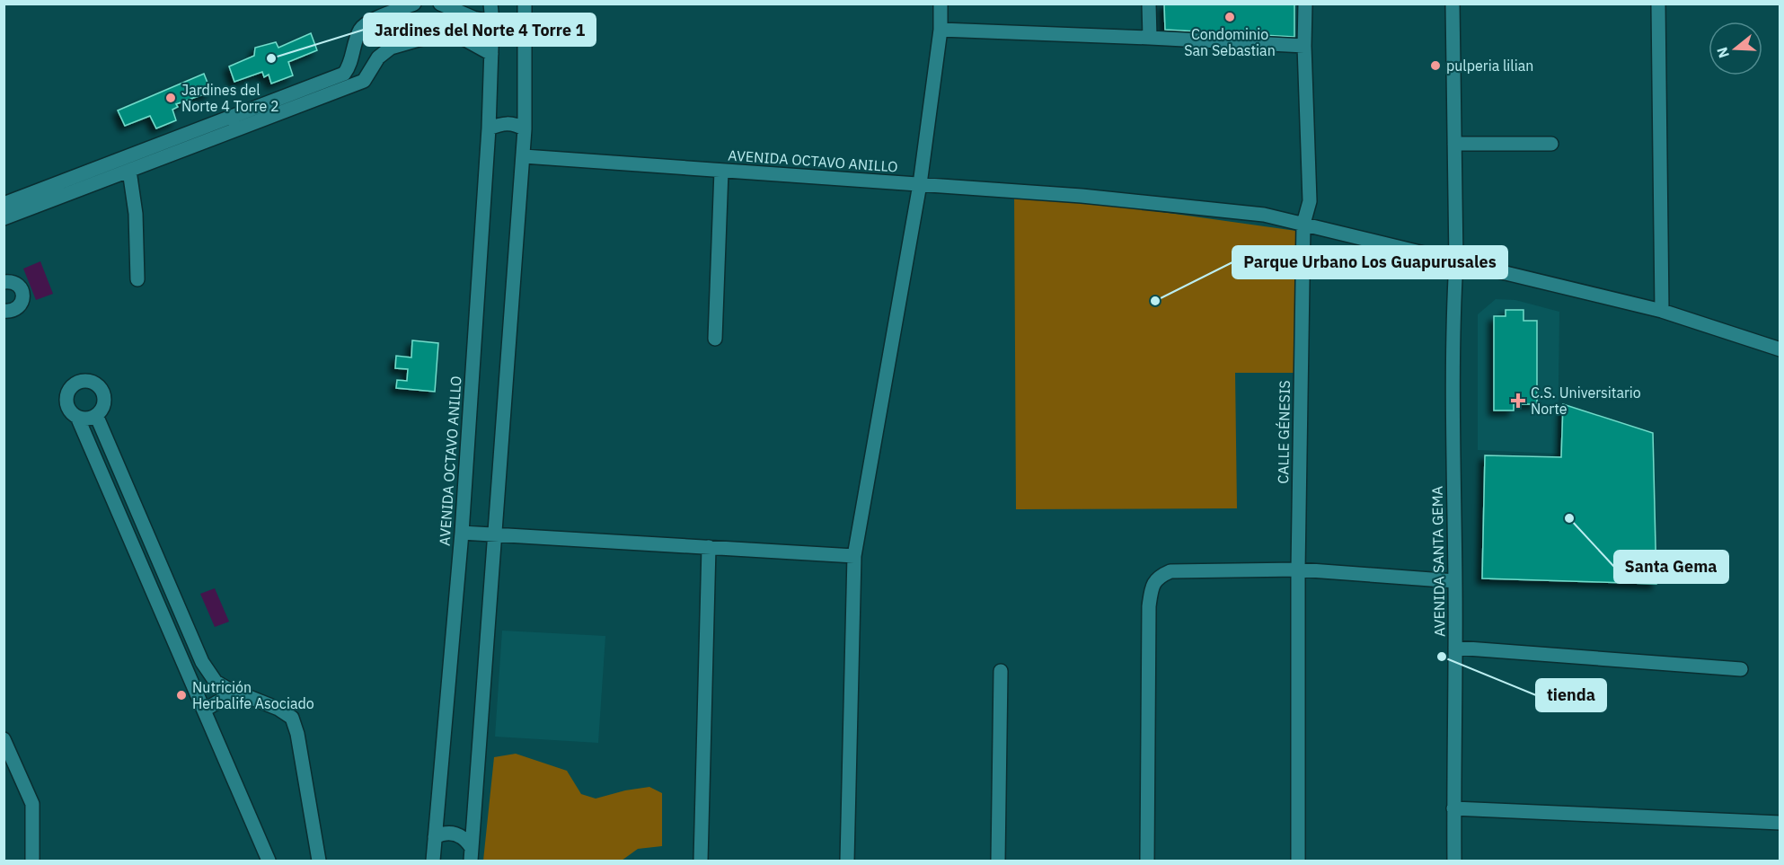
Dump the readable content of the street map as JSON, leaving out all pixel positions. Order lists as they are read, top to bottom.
{
  "streets": {
    "street": ["AVENIDA OCTAVO ANILLO", "CALLE GÉNESIS", "AVENIDA SANTA GEMA"]
  },
  "crossings": [
    ["AVENIDA OCTAVO ANILLO", "CALLE GÉNESIS"],
    ["AVENIDA OCTAVO ANILLO", "AVENIDA SANTA GEMA"]
  ],
  "places": {
    "other": [
      "Condominio San Sebastian",
      "Jardines del Norte 4 Torre 1",
      "pulperia lilian",
      "Jardines del Norte 4 Torre 2",
      "Parque Urbano Los Guapurusales",
      "Santa Gema",
      "tienda",
      "Nutrición Herbalife Asociado"
    ],
    "health": ["C.S. Universitario Norte"]
  },
  "north": "left"
}
